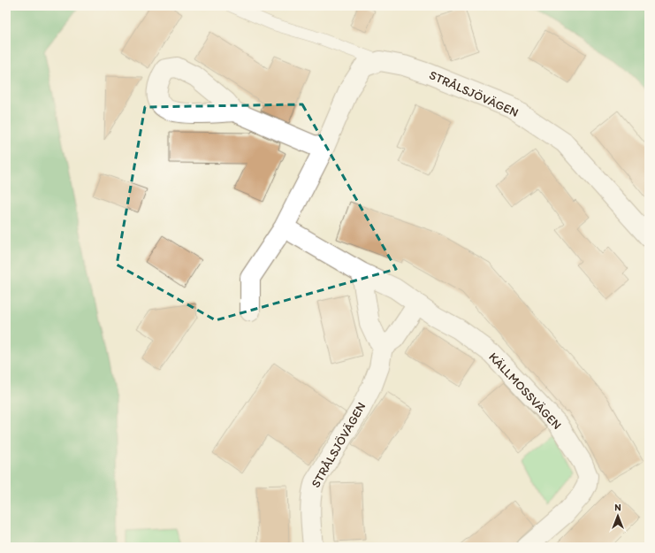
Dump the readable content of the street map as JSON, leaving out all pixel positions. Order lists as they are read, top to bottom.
{
  "streets": {
    "street": ["STRÅLSJÖVÄGEN", "KÄLLMOSSVÄGEN"]
  },
  "north": "top"
}
